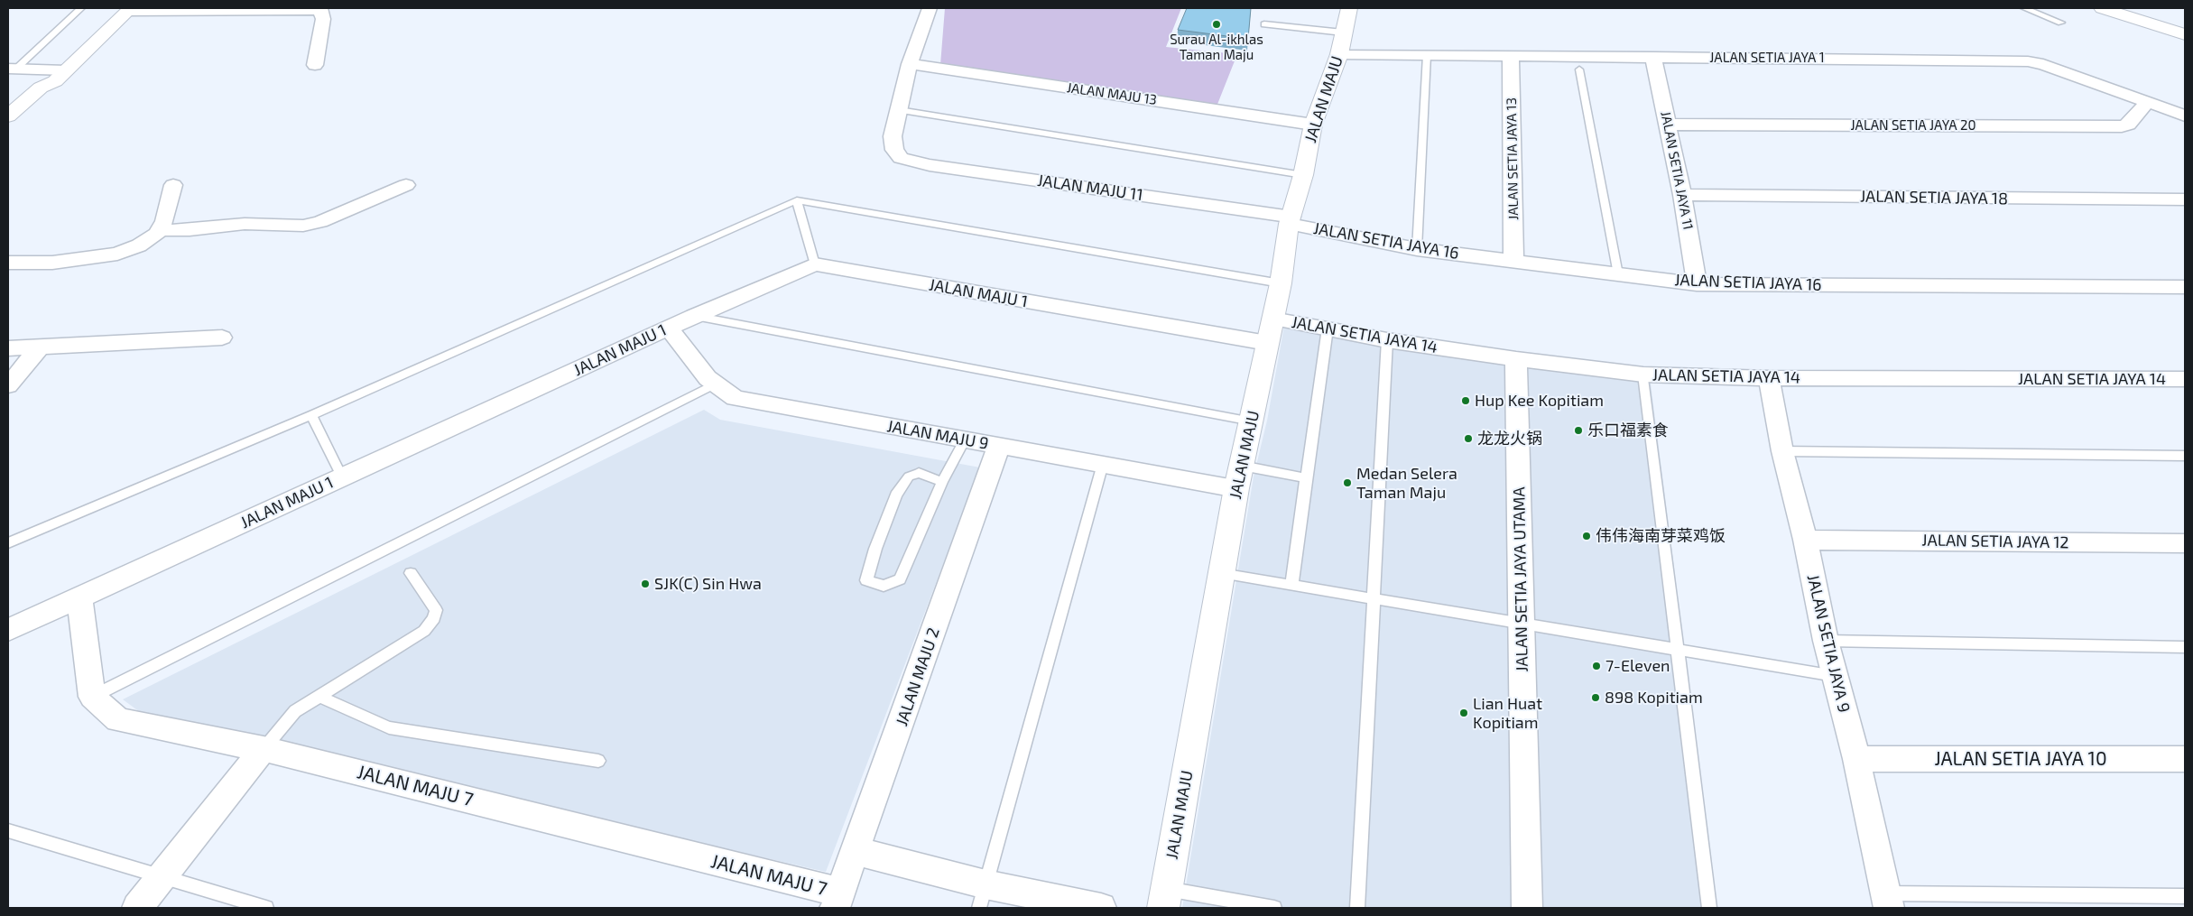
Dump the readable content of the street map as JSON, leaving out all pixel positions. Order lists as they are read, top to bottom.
{
  "streets": {
    "street": [
      "JALAN SETIA JAYA 1",
      "JALAN MAJU 13",
      "JALAN MAJU",
      "JALAN SETIA JAYA 20",
      "JALAN SETIA JAYA 13",
      "JALAN SETIA JAYA 11",
      "JALAN MAJU 11",
      "JALAN SETIA JAYA 18",
      "JALAN SETIA JAYA 16",
      "JALAN MAJU 1",
      "JALAN SETIA JAYA 14",
      "JALAN MAJU 9",
      "JALAN SETIA JAYA 12",
      "JALAN SETIA JAYA UTAMA",
      "JALAN SETIA JAYA 9",
      "JALAN MAJU 2",
      "JALAN SETIA JAYA 10",
      "JALAN MAJU 7"
    ]
  },
  "crossings": [
    ["JALAN SETIA JAYA 1", "JALAN MAJU"],
    ["JALAN SETIA JAYA 1", "JALAN SETIA JAYA 20"],
    ["JALAN SETIA JAYA 1", "JALAN SETIA JAYA 13"],
    ["JALAN SETIA JAYA 1", "JALAN SETIA JAYA 11"],
    ["JALAN MAJU 13", "JALAN MAJU"],
    ["JALAN MAJU", "JALAN MAJU 11"],
    ["JALAN MAJU", "JALAN SETIA JAYA 16"],
    ["JALAN MAJU", "JALAN MAJU 1"],
    ["JALAN MAJU", "JALAN SETIA JAYA 14"],
    ["JALAN MAJU", "JALAN MAJU 9"],
    ["JALAN SETIA JAYA 20", "JALAN SETIA JAYA 11"],
    ["JALAN SETIA JAYA 13", "JALAN SETIA JAYA 16"],
    ["JALAN SETIA JAYA 11", "JALAN SETIA JAYA 18"],
    ["JALAN SETIA JAYA 11", "JALAN SETIA JAYA 16"],
    ["JALAN MAJU 11", "JALAN SETIA JAYA 16"],
    ["JALAN MAJU 1", "JALAN MAJU 9"],
    ["JALAN SETIA JAYA 14", "JALAN SETIA JAYA UTAMA"],
    ["JALAN SETIA JAYA 14", "JALAN SETIA JAYA 9"],
    ["JALAN MAJU 9", "JALAN MAJU 2"],
    ["JALAN SETIA JAYA 12", "JALAN SETIA JAYA 9"],
    ["JALAN SETIA JAYA 9", "JALAN SETIA JAYA 10"],
    ["JALAN MAJU 2", "JALAN MAJU 7"]
  ],
  "places": [
    "Surau Al-ikhlas Taman Maju",
    "Hup Kee Kopitiam",
    "乐口福素食",
    "龙龙火锅",
    "Medan Selera Taman Maju",
    "伟伟海南芽菜鸡饭",
    "SJK(C) Sin Hwa",
    "7-Eleven",
    "898 Kopitiam",
    "Lian Huat Kopitiam"
  ]
}
